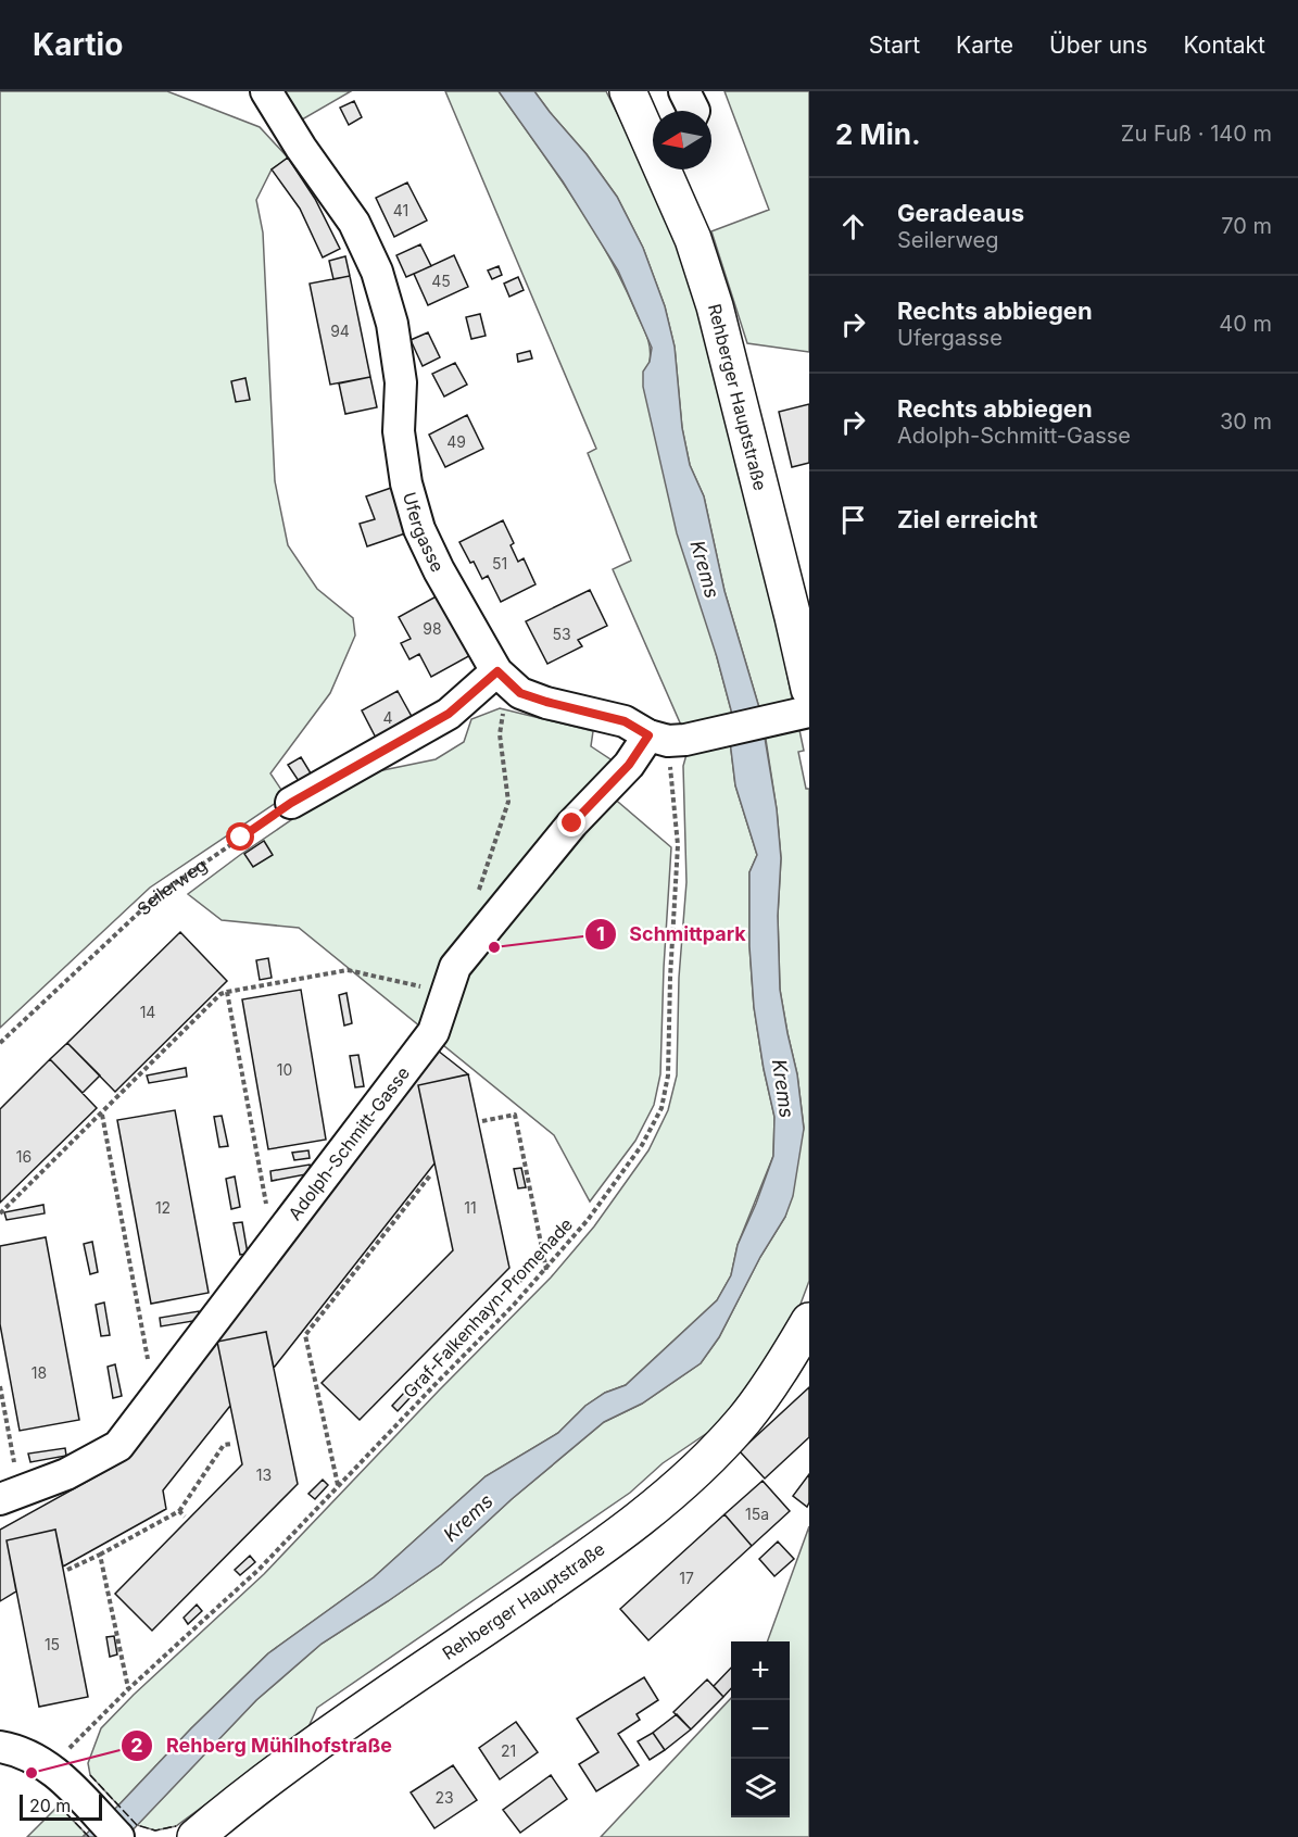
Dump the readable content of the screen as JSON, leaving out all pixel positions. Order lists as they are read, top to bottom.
{
  "streets": {
    "main road": ["Rehberger Hauptstraße"],
    "street": ["Ufergasse", "Adolph-Schmitt-Gasse"],
    "path": ["Seilerweg", "Graf-Falkenhayn-Promenade"]
  },
  "crossings": [
    ["Ufergasse", "Adolph-Schmitt-Gasse"],
    ["Ufergasse", "Graf-Falkenhayn-Promenade"],
    ["Adolph-Schmitt-Gasse", "Graf-Falkenhayn-Promenade"]
  ],
  "water": ["Krems"],
  "places": ["Schmittpark", "Rehberg Mühlhofstraße"],
  "house_numbers": [
    "41",
    "45",
    "94",
    "49",
    "51",
    "98",
    "53",
    "4",
    "14",
    "10",
    "16",
    "12",
    "11",
    "18",
    "13",
    "15a",
    "17",
    "15",
    "21",
    "23"
  ],
  "scale_bar": "20 m",
  "north": "left",
  "page": {
    "header": "Kartio",
    "nav": [
      "Start",
      "Karte",
      "Über uns",
      "Kontakt"
    ],
    "heading": ["2 Min.", "Zu Fuß · 140 m"],
    "list": [
      ["Geradeaus", "Seilerweg", "70 m"],
      ["Rechts abbiegen", "Ufergasse", "40 m"],
      ["Rechts abbiegen", "Adolph-Schmitt-Gasse", "30 m"],
      "Ziel erreicht"
    ],
    "map_buttons": ["+", "−"],
    "scale": "20 m"
  }
}
